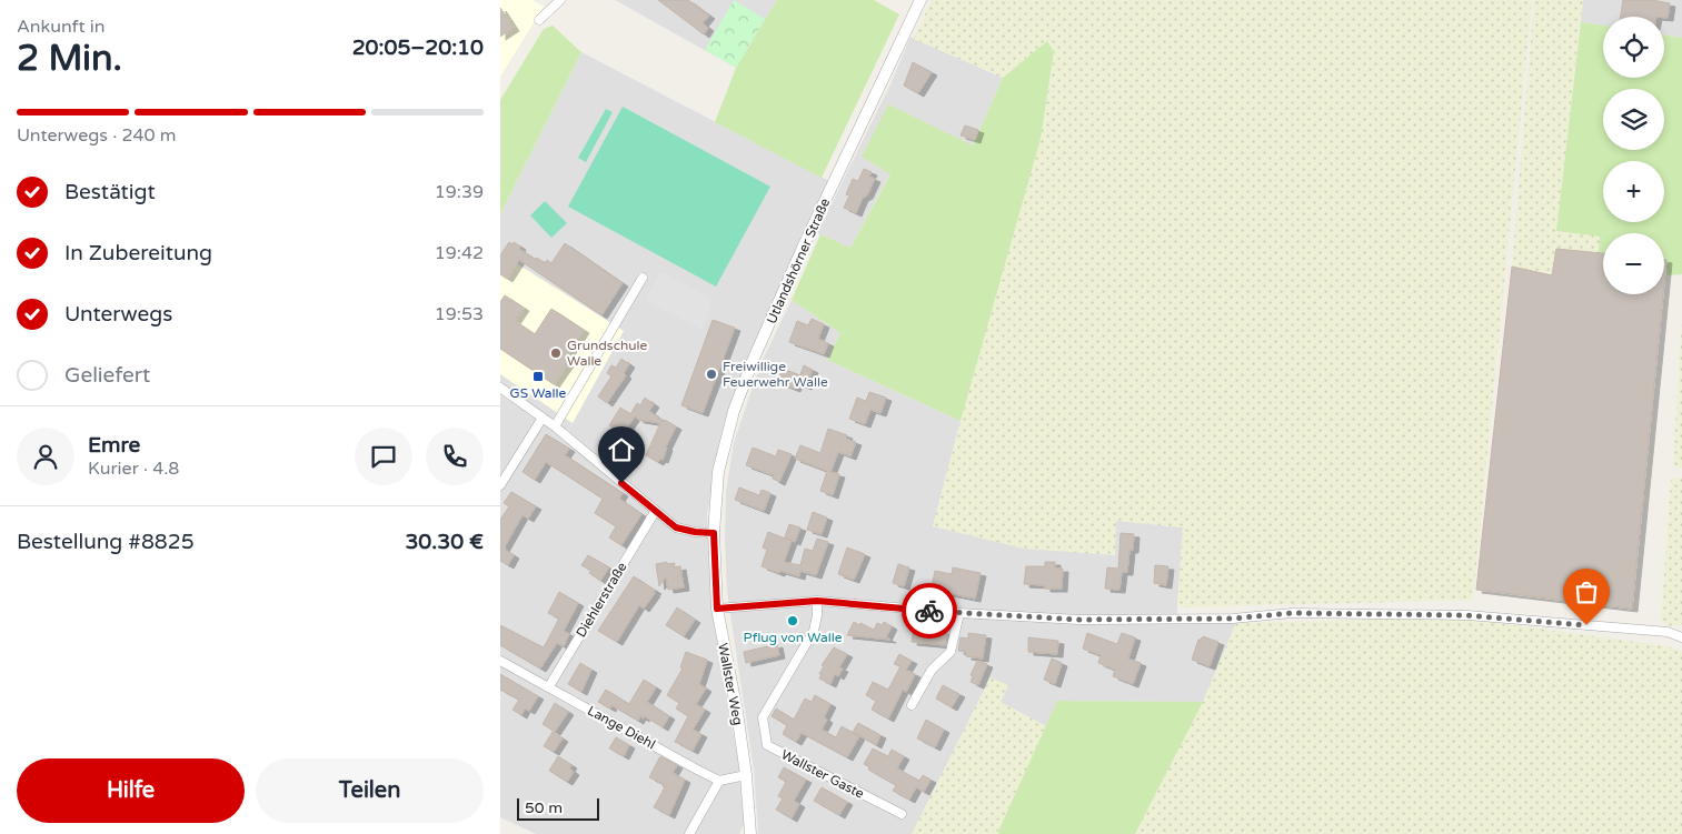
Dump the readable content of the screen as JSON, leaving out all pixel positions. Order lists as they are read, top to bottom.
{
  "streets": {
    "street": [
      "Utlandshörner Straße",
      "Diehlerstraße",
      "Wallster Weg",
      "Lange Diehl",
      "Wallster Gaste"
    ]
  },
  "crossings": [
    ["Utlandshörner Straße", "Wallster Weg"],
    ["Diehlerstraße", "Lange Diehl"]
  ],
  "places": {
    "other": ["Grundschule Walle", "Freiwillige Feuerwehr Walle", "Pflug von Walle"],
    "transit": ["GS Walle"]
  },
  "scale_bar": "50 m",
  "page": {
    "heading": ["2 Min.", "Ankunft in", "20:05–20:10"],
    "panel": [
      "Emre",
      "Kurier · 4.8",
      "Bestellung #8825",
      "30.30 €"
    ],
    "map_buttons": ["+", "−"],
    "bar": "Unterwegs · 240 m",
    "list": [
      ["Bestätigt", "19:39"],
      ["In Zubereitung", "19:42"],
      ["Unterwegs", "19:53"],
      "Geliefert"
    ],
    "buttons": ["Hilfe", "Teilen"],
    "scale": "50 m"
  }
}
